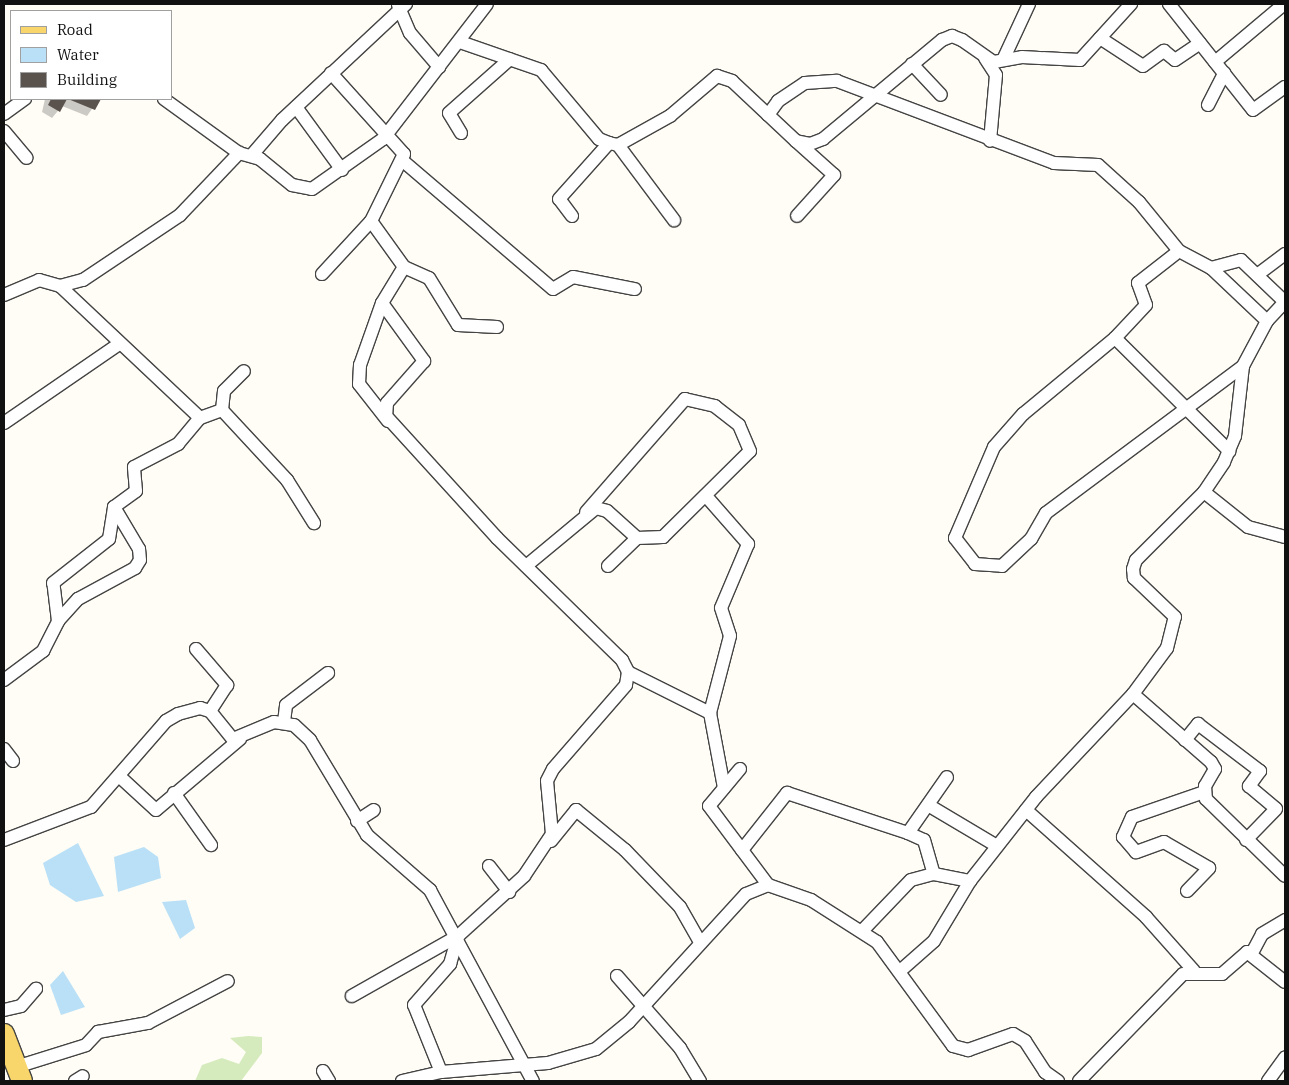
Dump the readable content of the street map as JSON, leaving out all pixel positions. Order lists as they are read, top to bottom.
{
  "legend": ["Road", "Water", "Building"]
}
